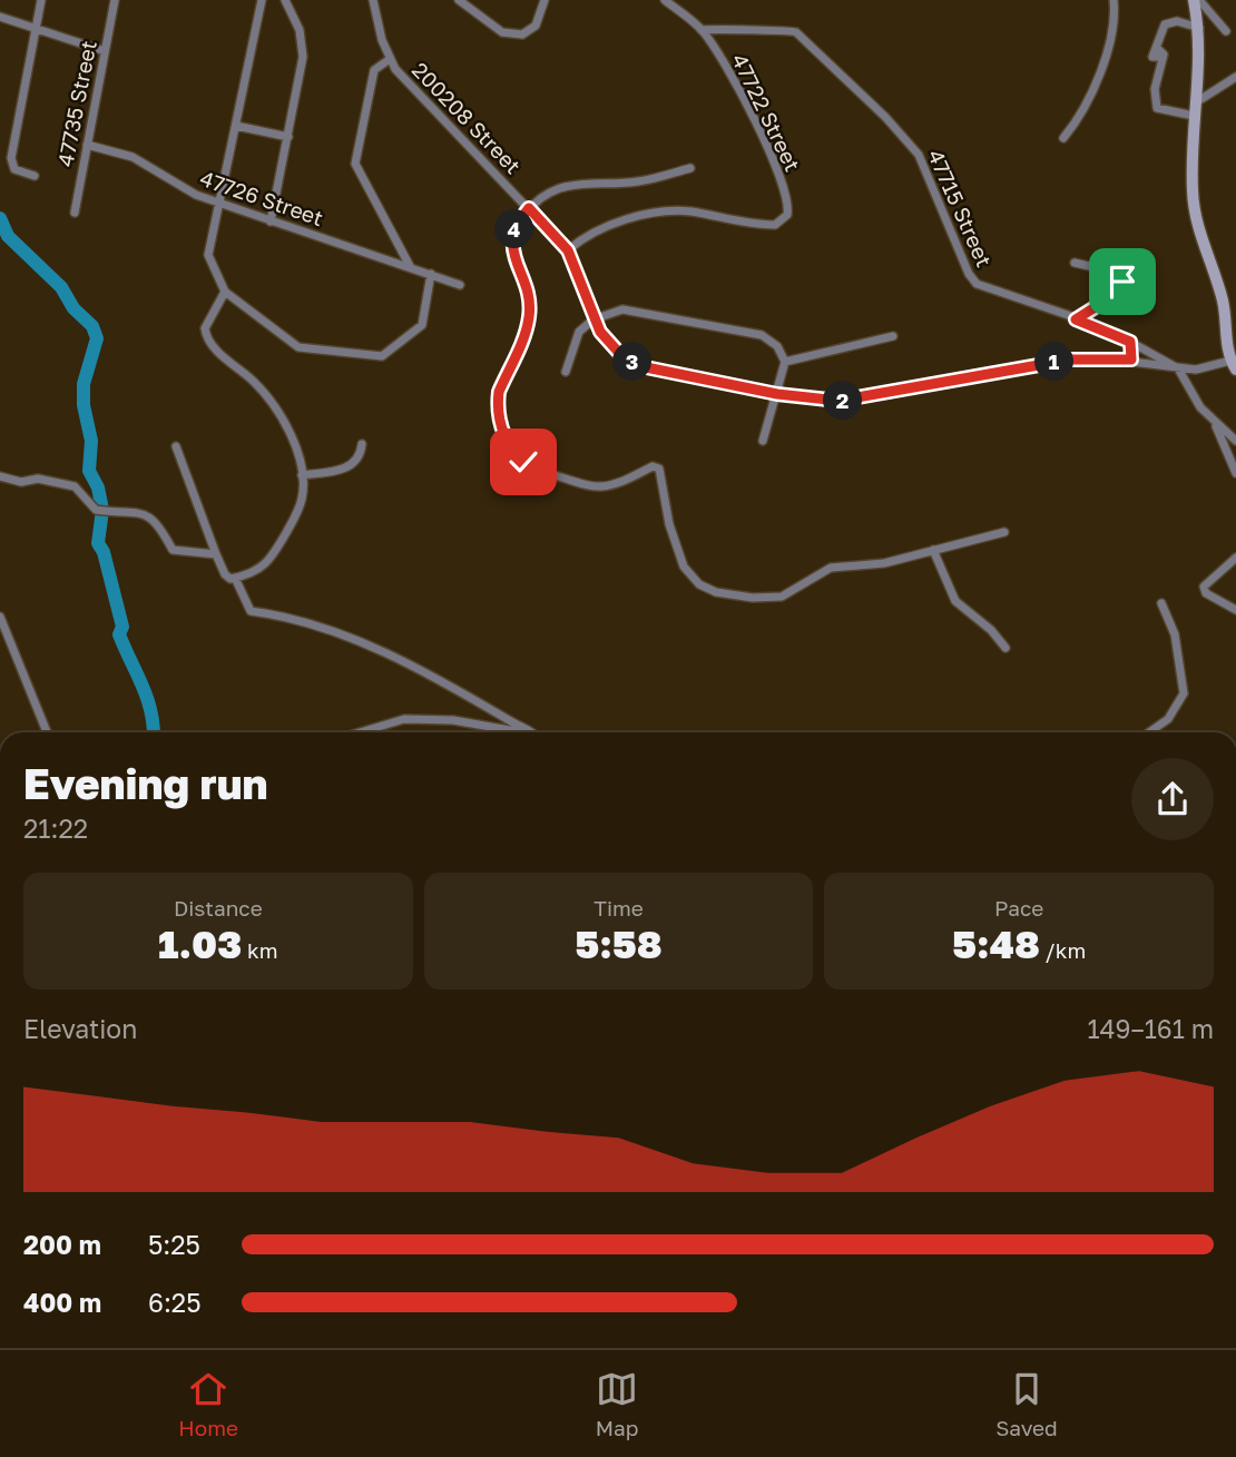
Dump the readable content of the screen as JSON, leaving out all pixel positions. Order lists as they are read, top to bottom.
{
  "streets": {
    "street": [
      "47735 Street",
      "47722 Street",
      "200208 Street",
      "47726 Street",
      "47715 Street"
    ]
  },
  "crossings": [
    ["47735 Street", "47726 Street"],
    ["47722 Street", "200208 Street"],
    ["47722 Street", "47715 Street"],
    ["200208 Street", "47715 Street"]
  ],
  "page": {
    "pins": [
      "4",
      "1",
      "3",
      "2"
    ],
    "heading": ["Evening run", "21:22"],
    "stats": [
      ["Distance", "1.03 km"],
      ["Time", "5:58"],
      ["Pace", "5:48 /km"]
    ],
    "chart": ["Elevation", "149–161 m"],
    "list": [
      {
        "name": "200 m",
        "note": "5:25"
      },
      {
        "name": "400 m",
        "note": "6:25"
      }
    ],
    "tabs": ["Home", "Map", "Saved"]
  }
}
